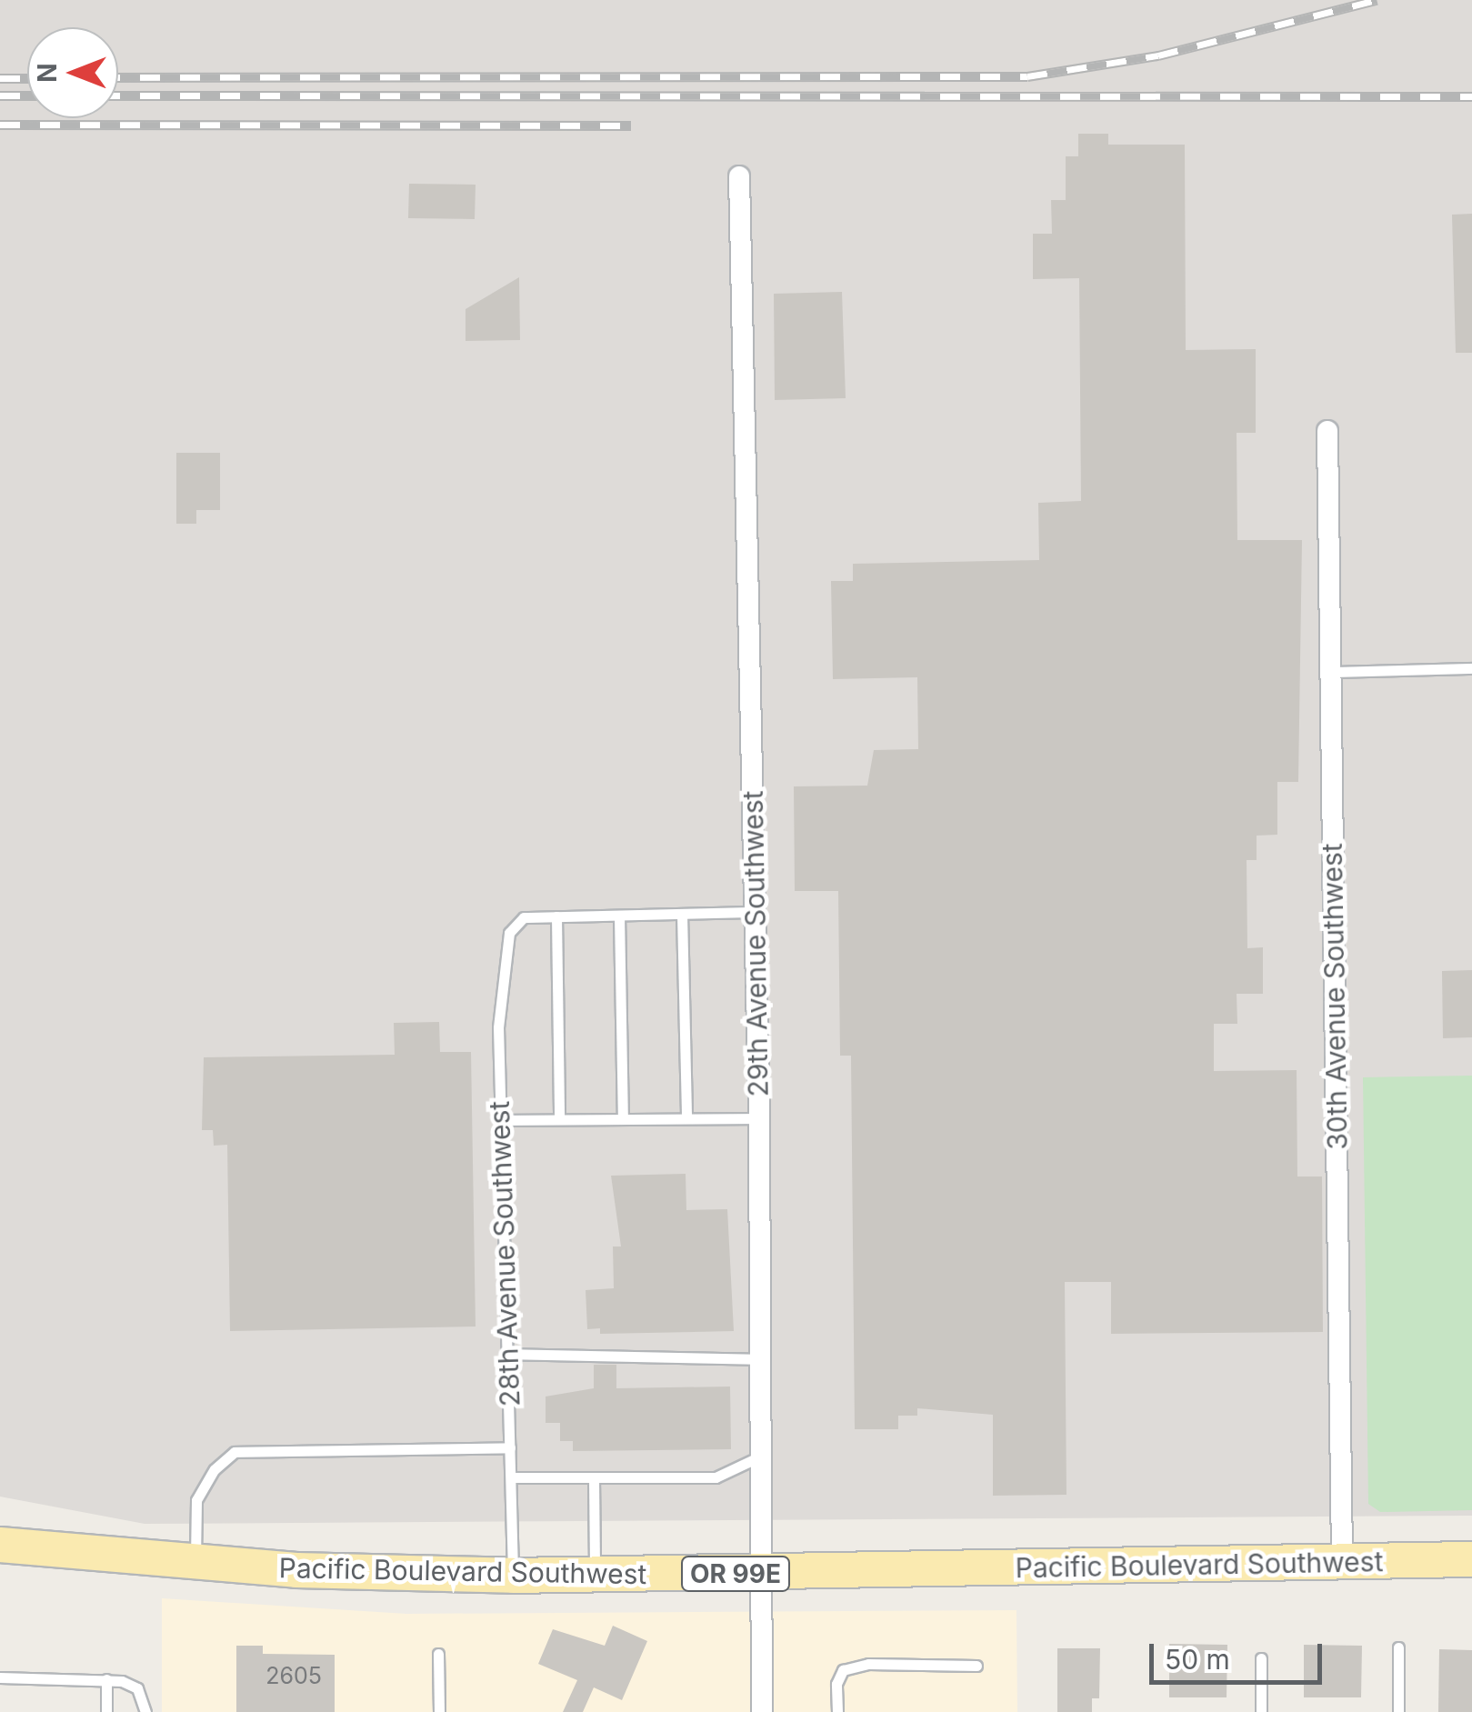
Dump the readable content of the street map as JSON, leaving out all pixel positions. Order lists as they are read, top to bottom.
{
  "streets": {
    "main road": ["Pacific Boulevard Southwest", "OR 99E"],
    "street": ["29th Avenue Southwest", "30th Avenue Southwest"],
    "lane": ["28th Avenue Southwest"]
  },
  "crossings": [
    ["29th Avenue Southwest", "Pacific Boulevard Southwest"],
    ["30th Avenue Southwest", "Pacific Boulevard Southwest"],
    ["28th Avenue Southwest", "Pacific Boulevard Southwest"]
  ],
  "house_numbers": ["2605"],
  "scale_bar": "50 m",
  "north": "left"
}
